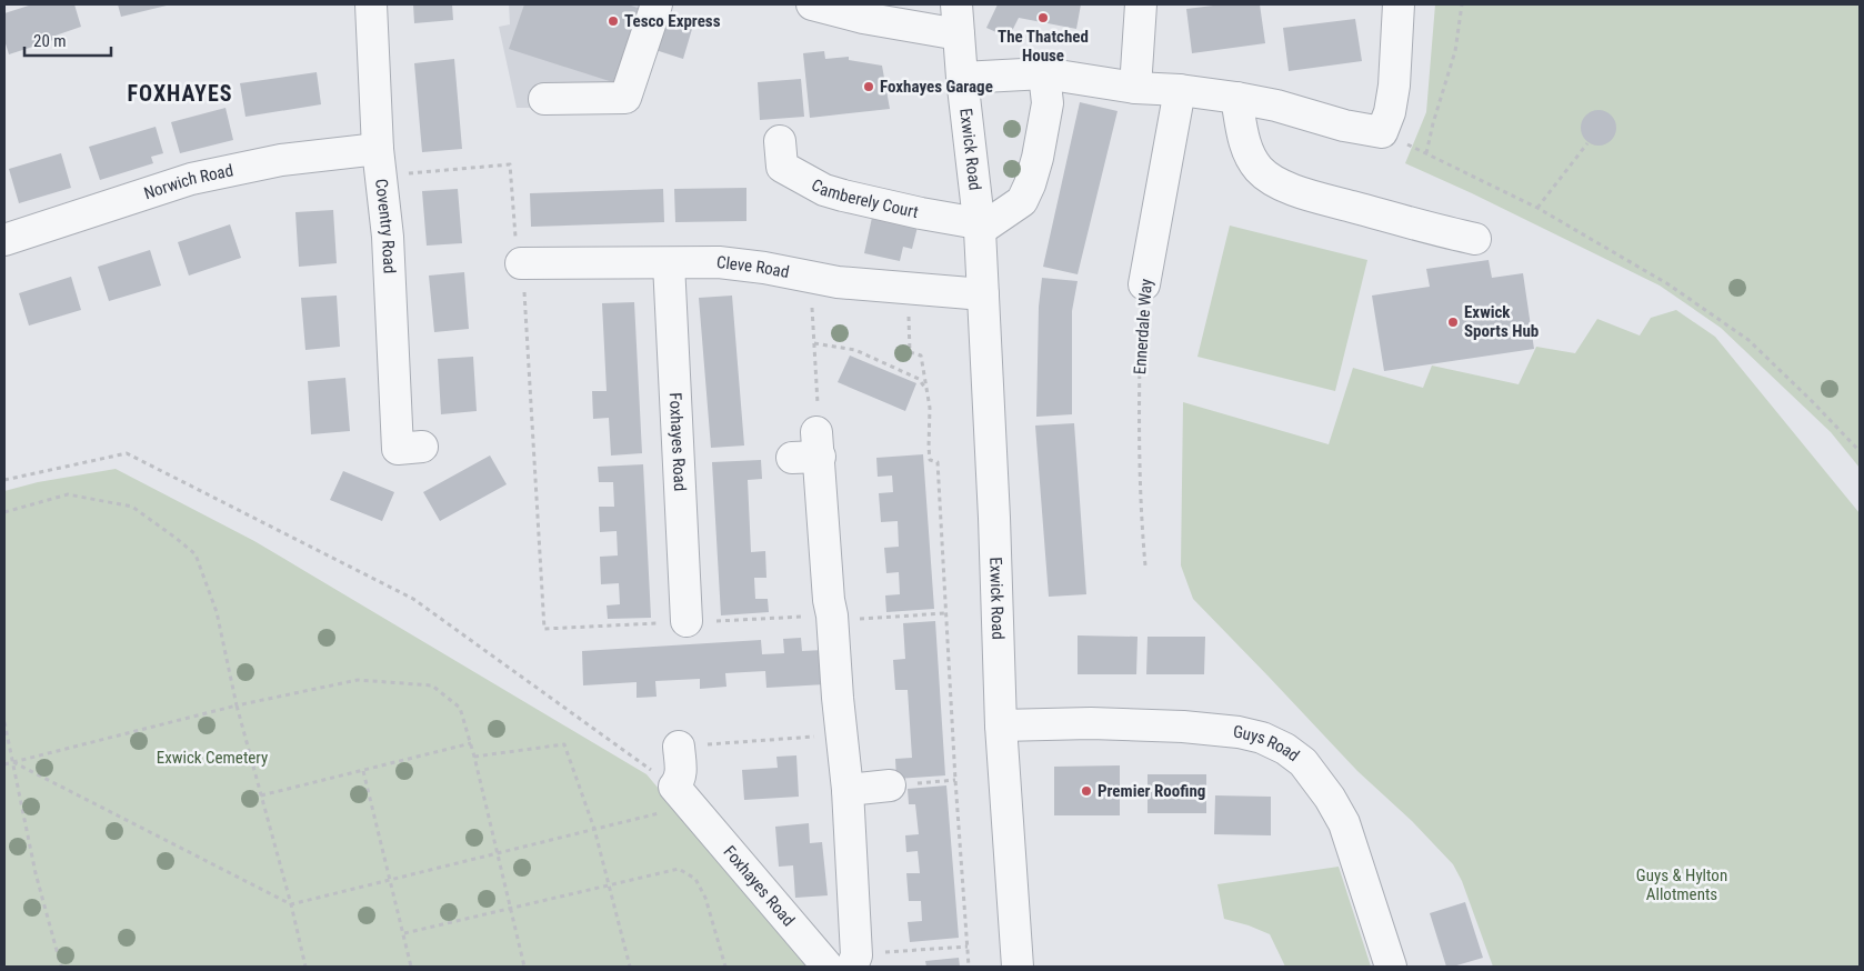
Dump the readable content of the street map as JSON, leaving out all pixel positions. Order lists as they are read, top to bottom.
{
  "streets": {
    "street": [
      "Exwick Road",
      "Norwich Road",
      "Camberely Court",
      "Coventry Road",
      "Cleve Road",
      "Ennerdale Way",
      "Foxhayes Road",
      "Guys Road"
    ]
  },
  "crossings": [
    ["Exwick Road", "Camberely Court"],
    ["Exwick Road", "Cleve Road"],
    ["Exwick Road", "Guys Road"],
    ["Norwich Road", "Coventry Road"],
    ["Cleve Road", "Foxhayes Road"]
  ],
  "districts": ["FOXHAYES"],
  "parks": ["Exwick Cemetery", "Guys & Hylton Allotments"],
  "places": [
    "The Thatched House",
    "Tesco Express",
    "Foxhayes Garage",
    "Exwick Sports Hub",
    "Premier Roofing"
  ],
  "scale_bar": "20 m"
}
